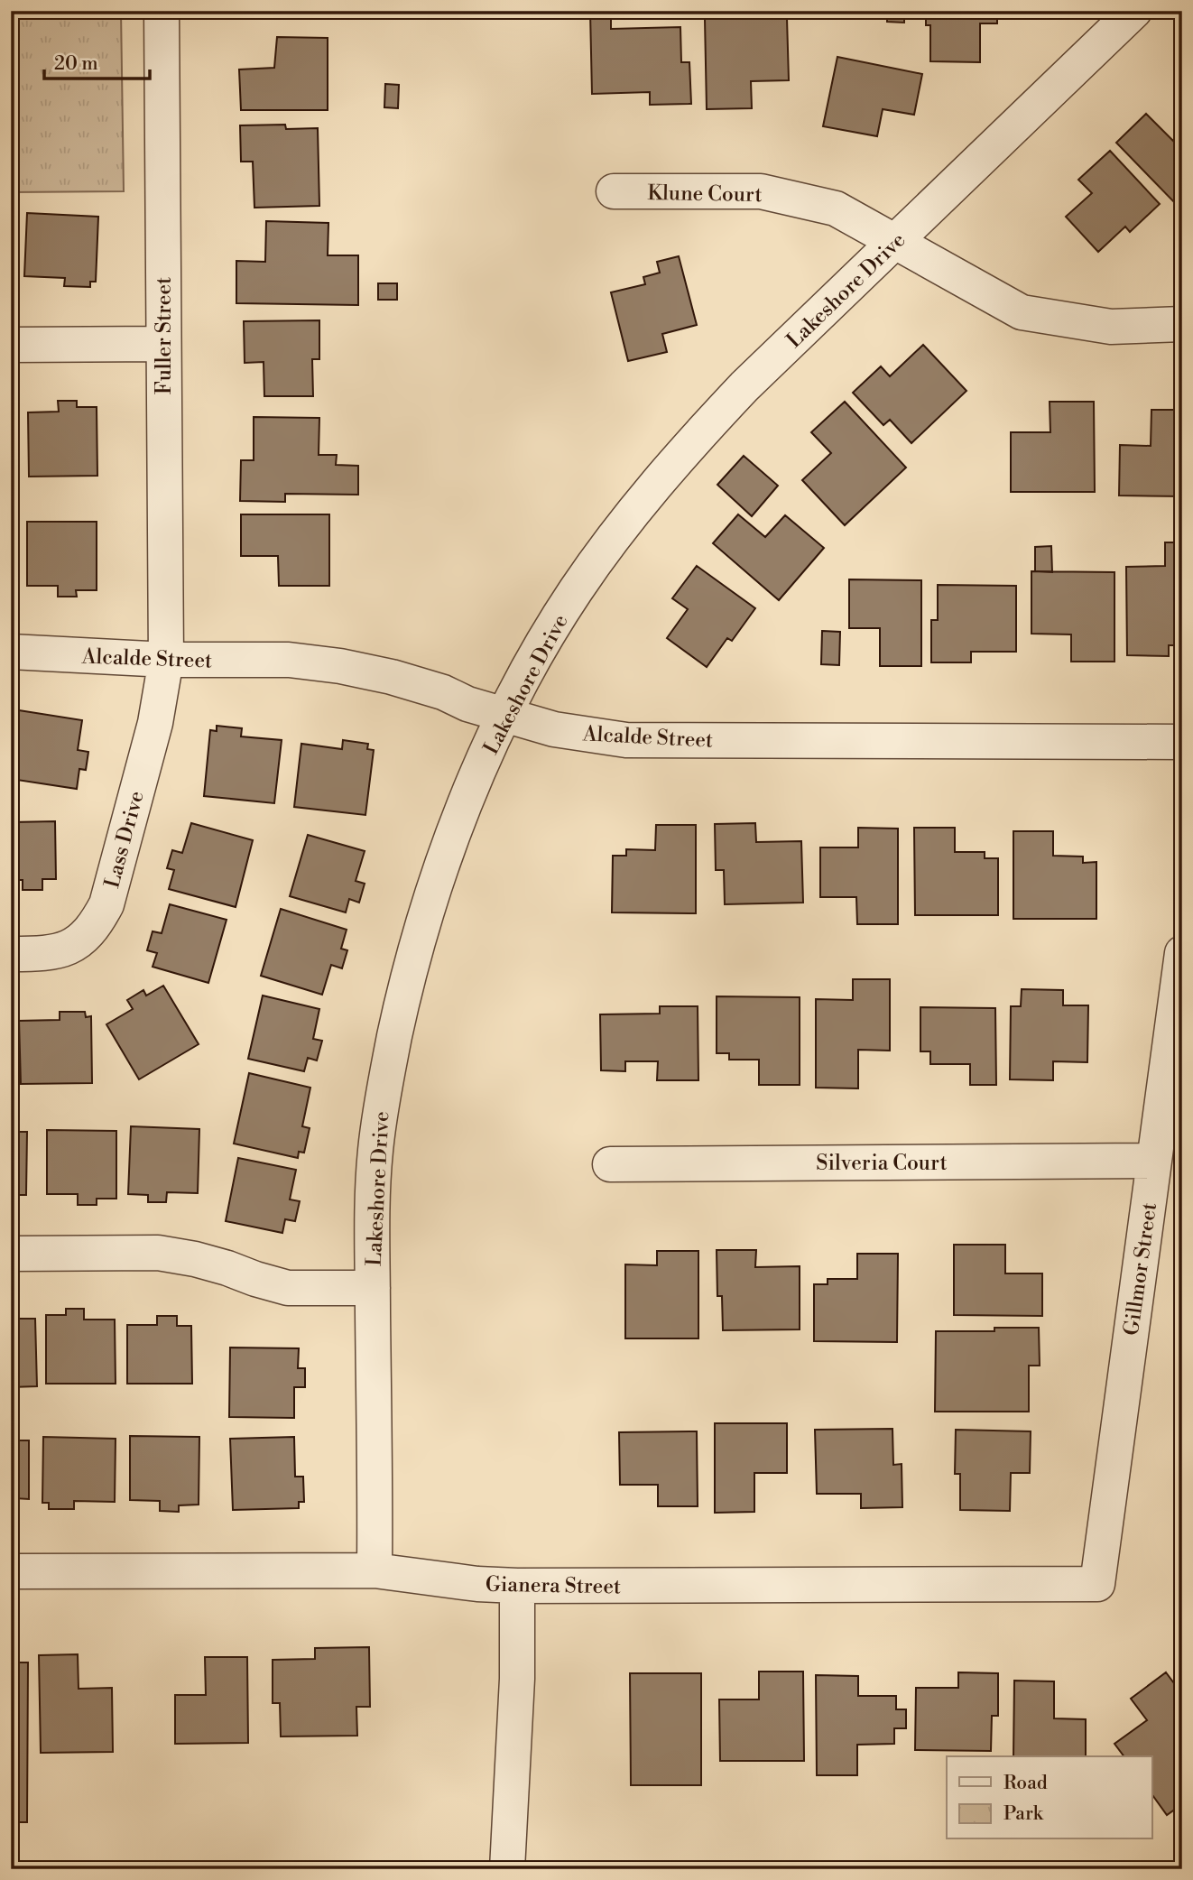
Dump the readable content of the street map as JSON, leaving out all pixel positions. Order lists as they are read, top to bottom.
{
  "streets": {
    "street": [
      "Klune Court",
      "Lakeshore Drive",
      "Fuller Street",
      "Alcalde Street",
      "Lass Drive",
      "Silveria Court",
      "Gillmor Street",
      "Gianera Street"
    ]
  },
  "crossings": [
    ["Klune Court", "Lakeshore Drive"],
    ["Lakeshore Drive", "Alcalde Street"],
    ["Lakeshore Drive", "Gianera Street"],
    ["Fuller Street", "Alcalde Street"],
    ["Fuller Street", "Lass Drive"],
    ["Alcalde Street", "Lass Drive"],
    ["Silveria Court", "Gillmor Street"],
    ["Gillmor Street", "Gianera Street"]
  ],
  "legend": ["Road", "Park"],
  "scale_bar": "20 m"
}
